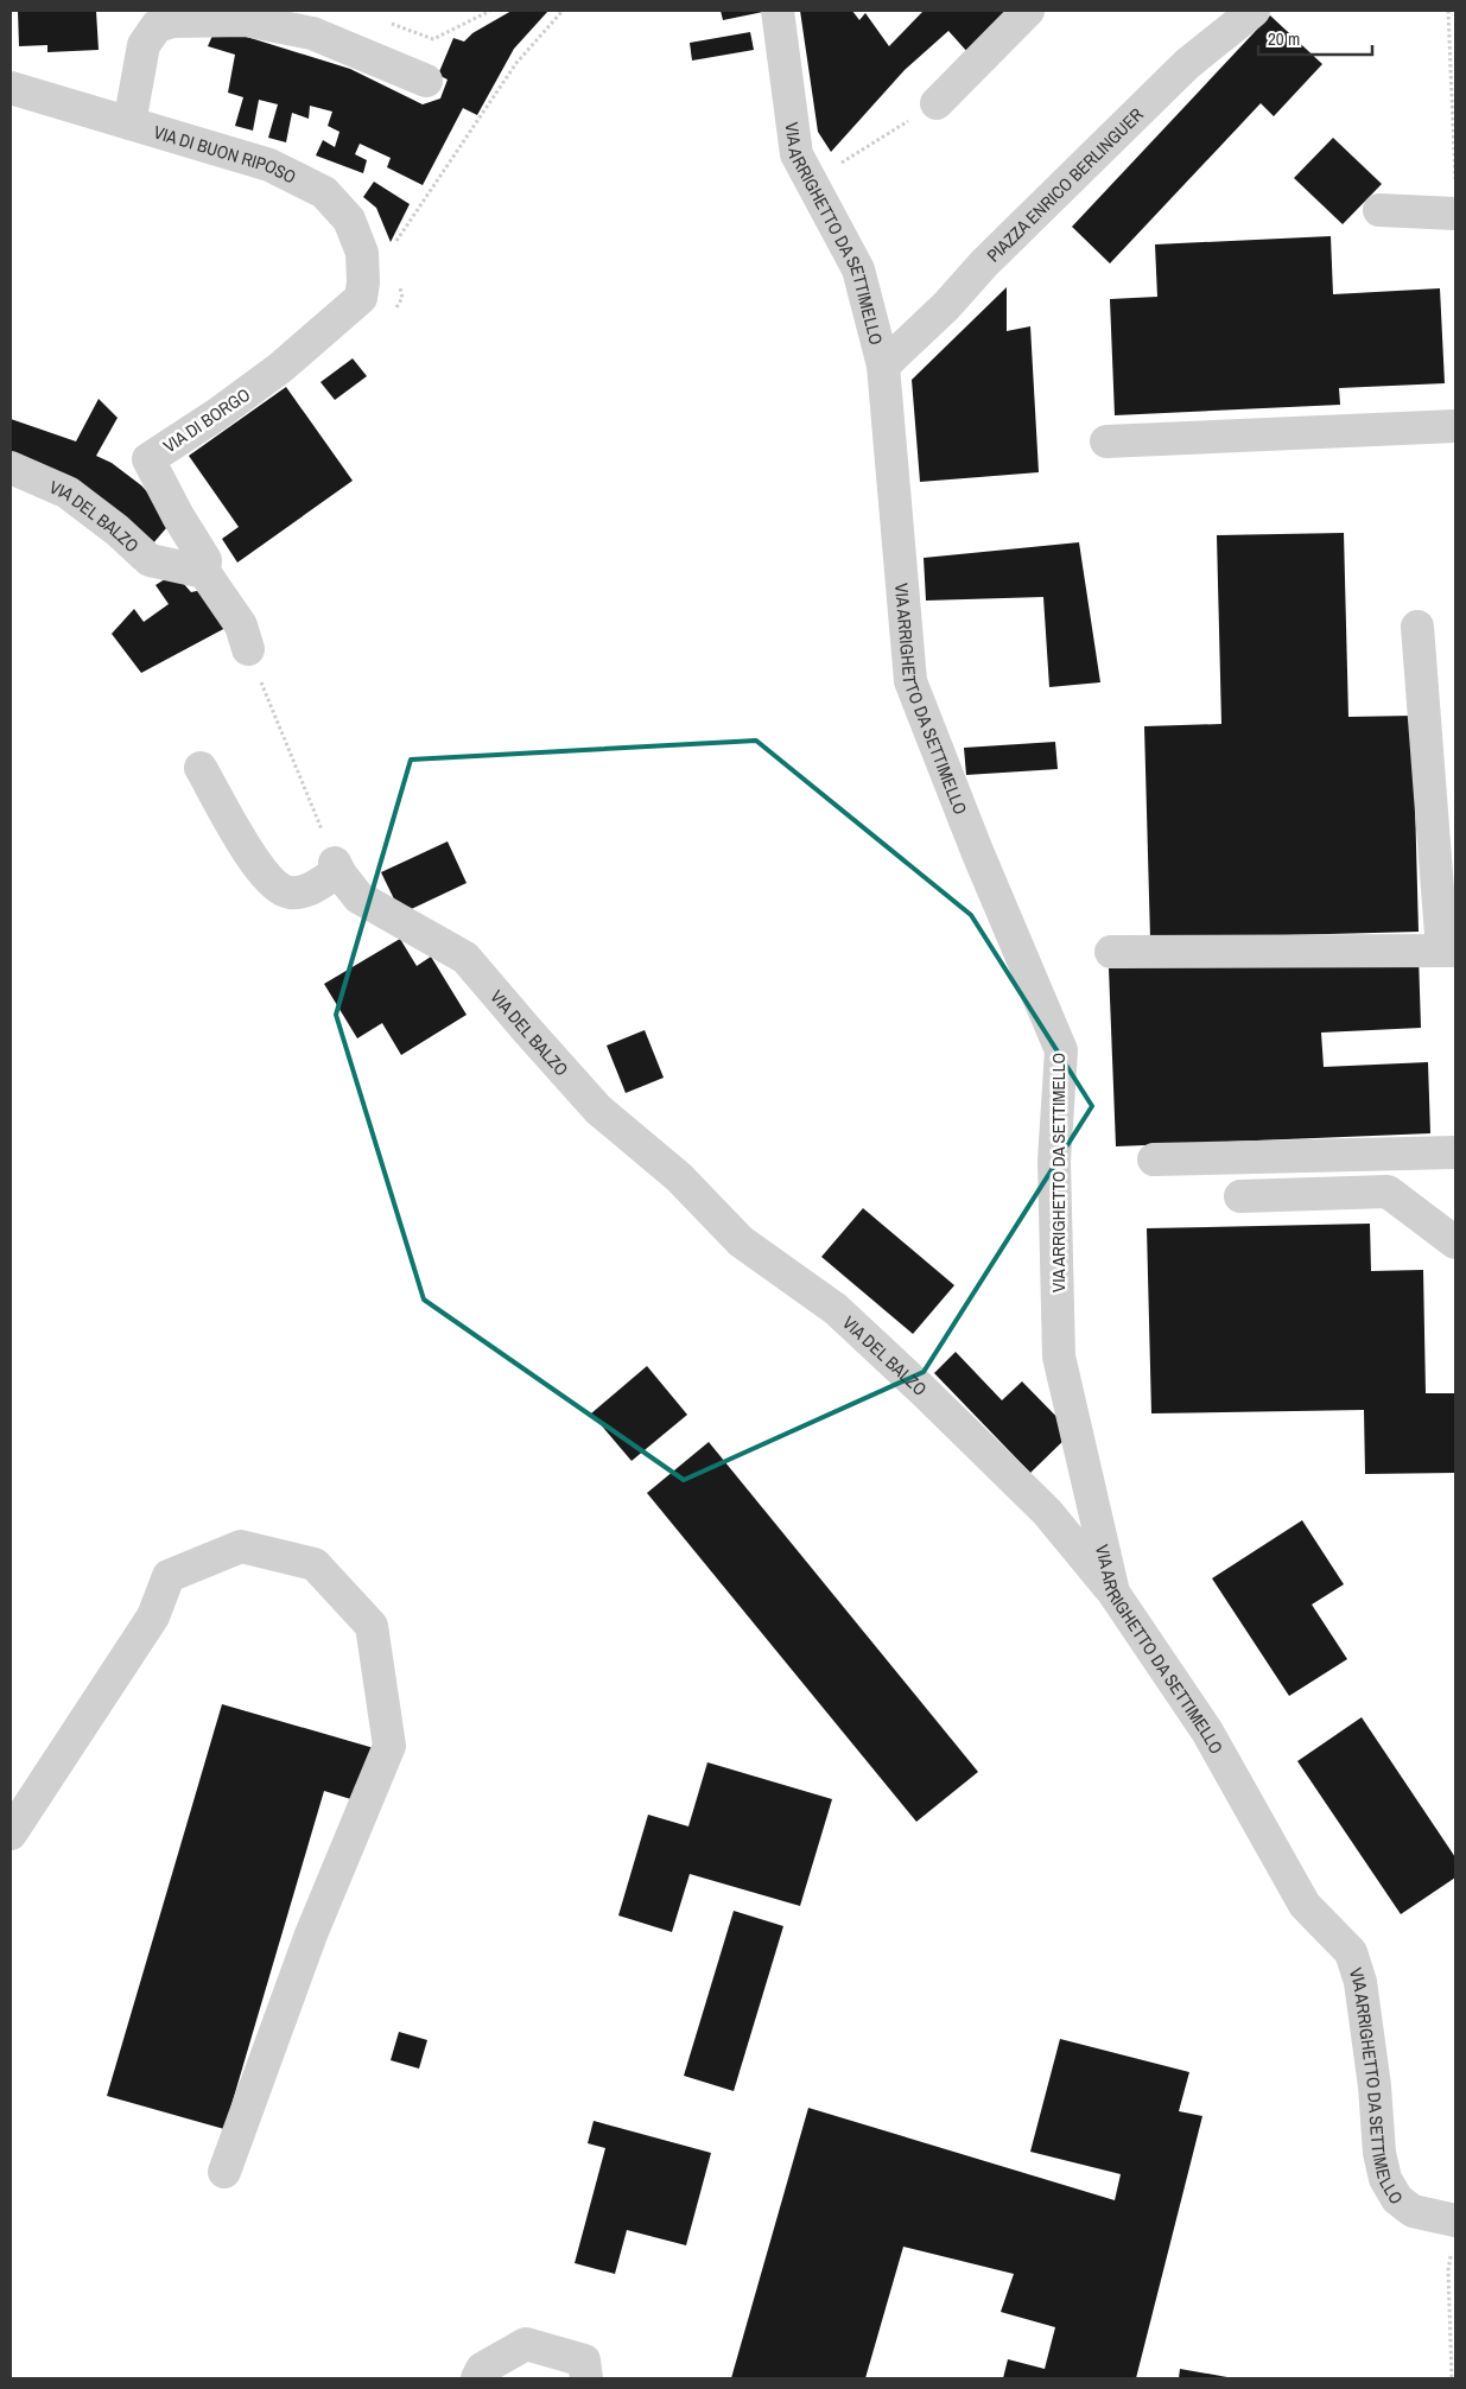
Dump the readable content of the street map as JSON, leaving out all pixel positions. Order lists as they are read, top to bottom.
{
  "streets": {
    "street": [
      "VIA DI BUON RIPOSO",
      "PIAZZA ENRICO BERLINGUER",
      "VIA ARRIGHETTO DA SETTIMELLO",
      "VIA DI BORGO",
      "VIA DEL BALZO"
    ]
  },
  "crossings": [
    ["VIA DI BUON RIPOSO", "VIA DI BORGO"],
    ["PIAZZA ENRICO BERLINGUER", "VIA ARRIGHETTO DA SETTIMELLO"],
    ["VIA ARRIGHETTO DA SETTIMELLO", "VIA DEL BALZO"],
    ["VIA DI BORGO", "VIA DEL BALZO"]
  ],
  "scale_bar": "20 m"
}
